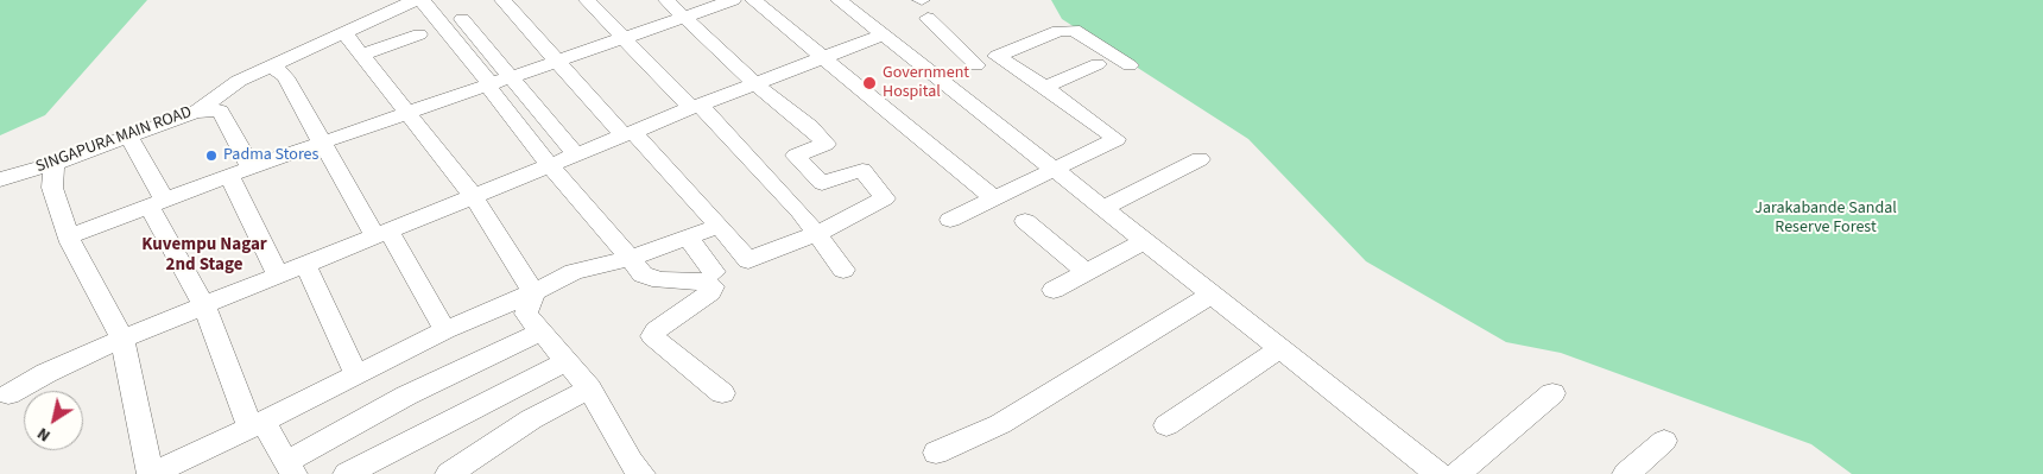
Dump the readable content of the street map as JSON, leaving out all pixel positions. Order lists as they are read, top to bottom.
{
  "streets": {
    "street": ["SINGAPURA MAIN ROAD"]
  },
  "districts": ["Kuvempu Nagar 2nd Stage"],
  "parks": ["Jarakabande Sandal Reserve Forest"],
  "places": ["Government Hospital", "Padma Stores"],
  "north": "bottom left"
}
